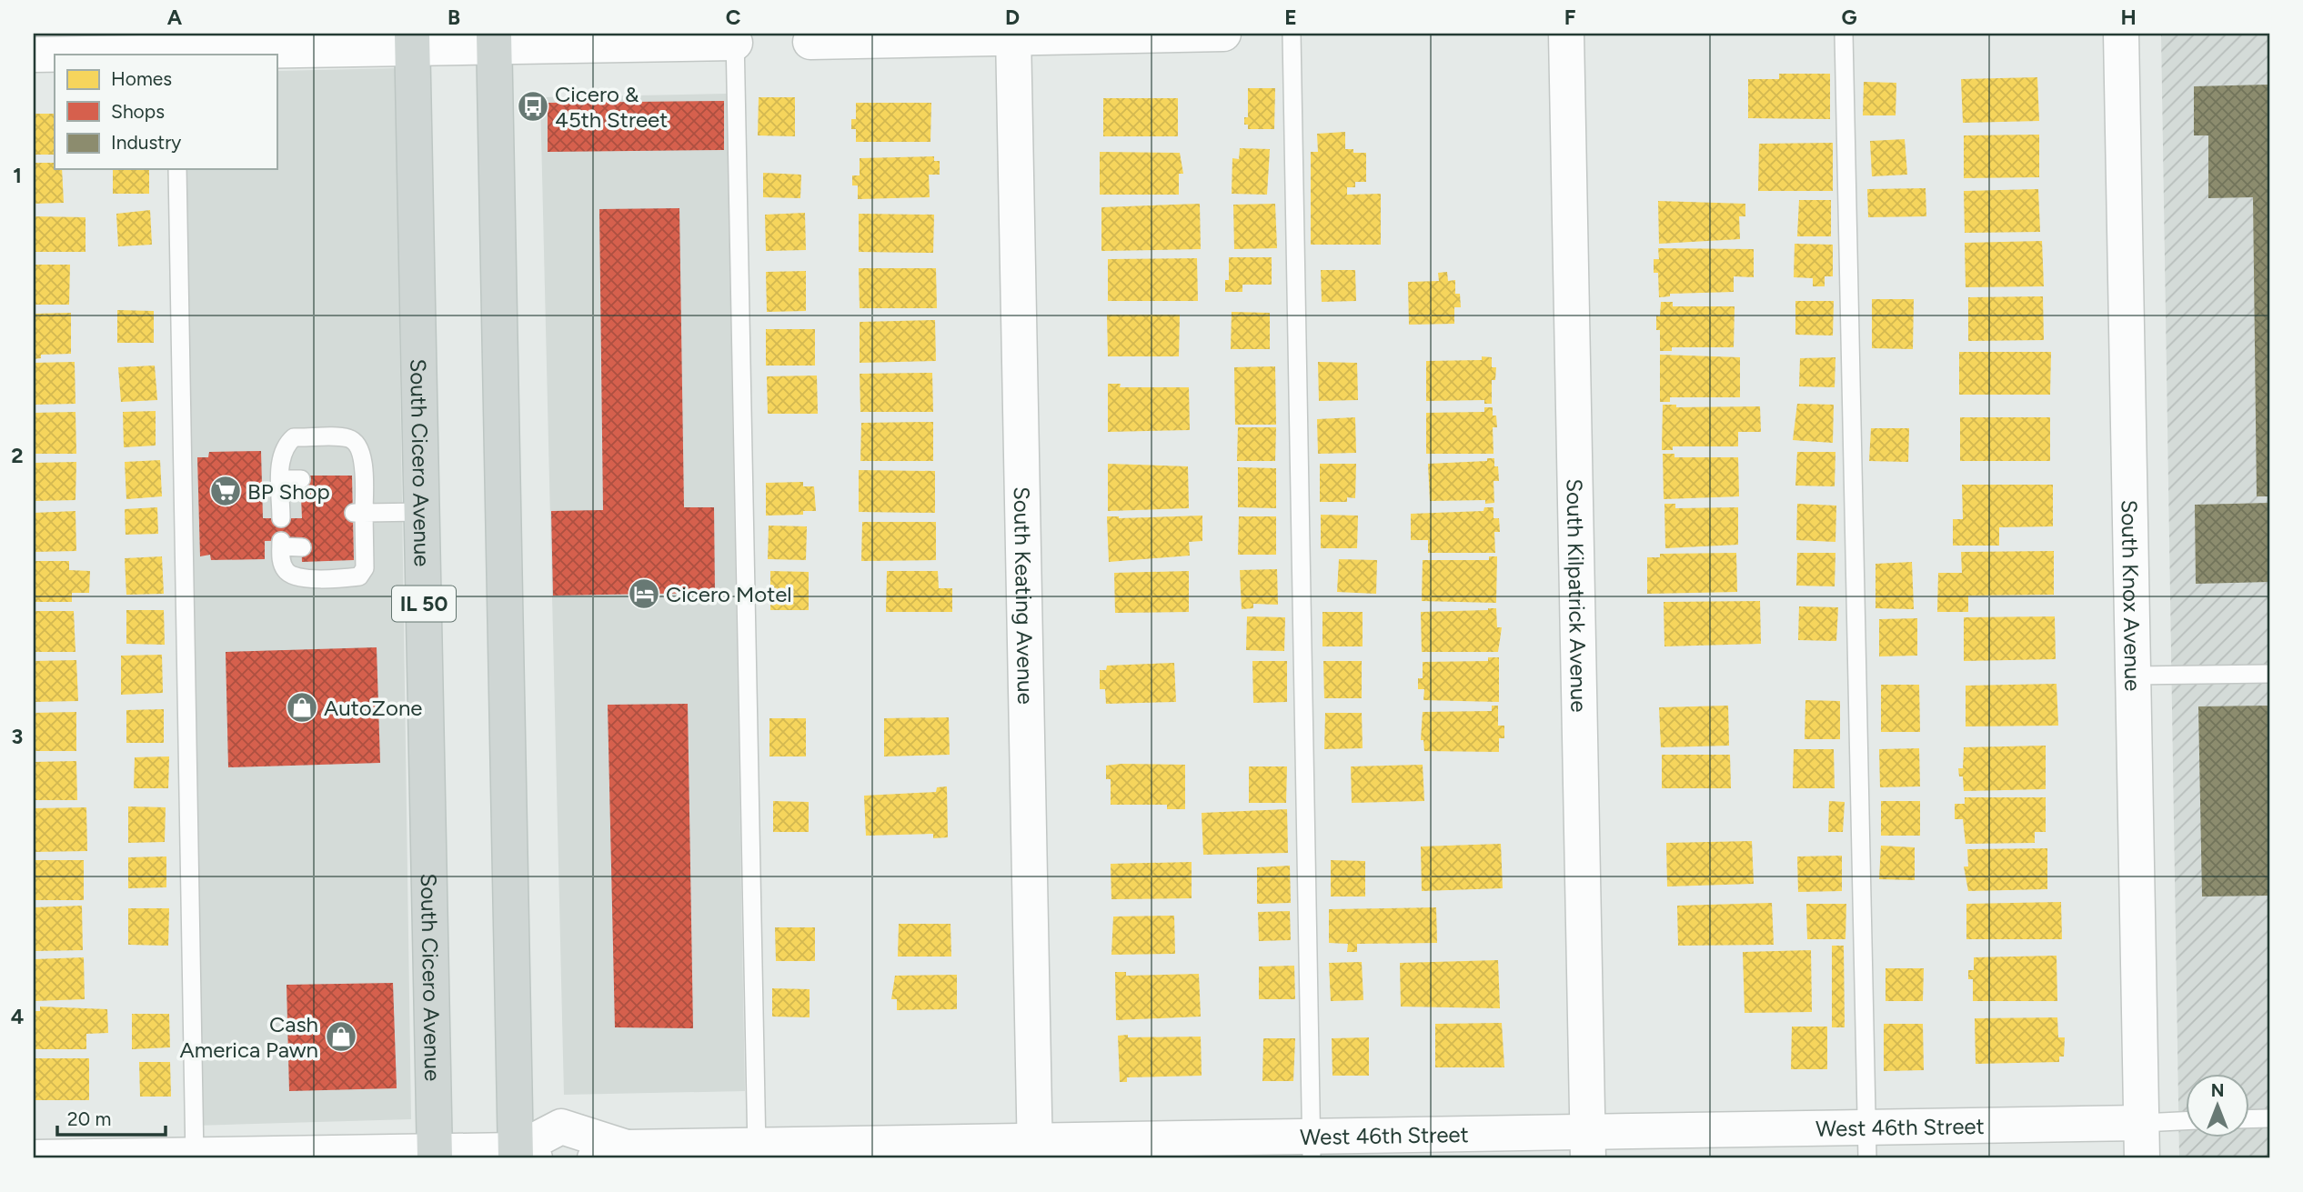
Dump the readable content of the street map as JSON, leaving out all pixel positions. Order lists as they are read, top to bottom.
{
  "streets": {
    "main road": ["South Cicero Avenue", "IL 50"],
    "street": [
      "South Kilpatrick Avenue",
      "South Keating Avenue",
      "South Knox Avenue",
      "West 46th Street"
    ]
  },
  "crossings": [
    ["South Cicero Avenue", "West 46th Street"],
    ["South Kilpatrick Avenue", "West 46th Street"],
    ["South Keating Avenue", "West 46th Street"],
    ["South Knox Avenue", "West 46th Street"]
  ],
  "places": {
    "bus stop": ["Cicero & 45th Street"],
    "supermarket": ["BP Shop"],
    "hotel": ["Cicero Motel"],
    "shop": ["AutoZone", "Cash America Pawn"]
  },
  "legend": ["Homes", "Shops", "Industry"],
  "scale_bar": "20 m",
  "north": "top",
  "grid": {
    "columns": [
      "A",
      "B",
      "C",
      "D",
      "E",
      "F",
      "G",
      "H"
    ],
    "rows": [
      "1",
      "2",
      "3",
      "4"
    ]
  }
}
